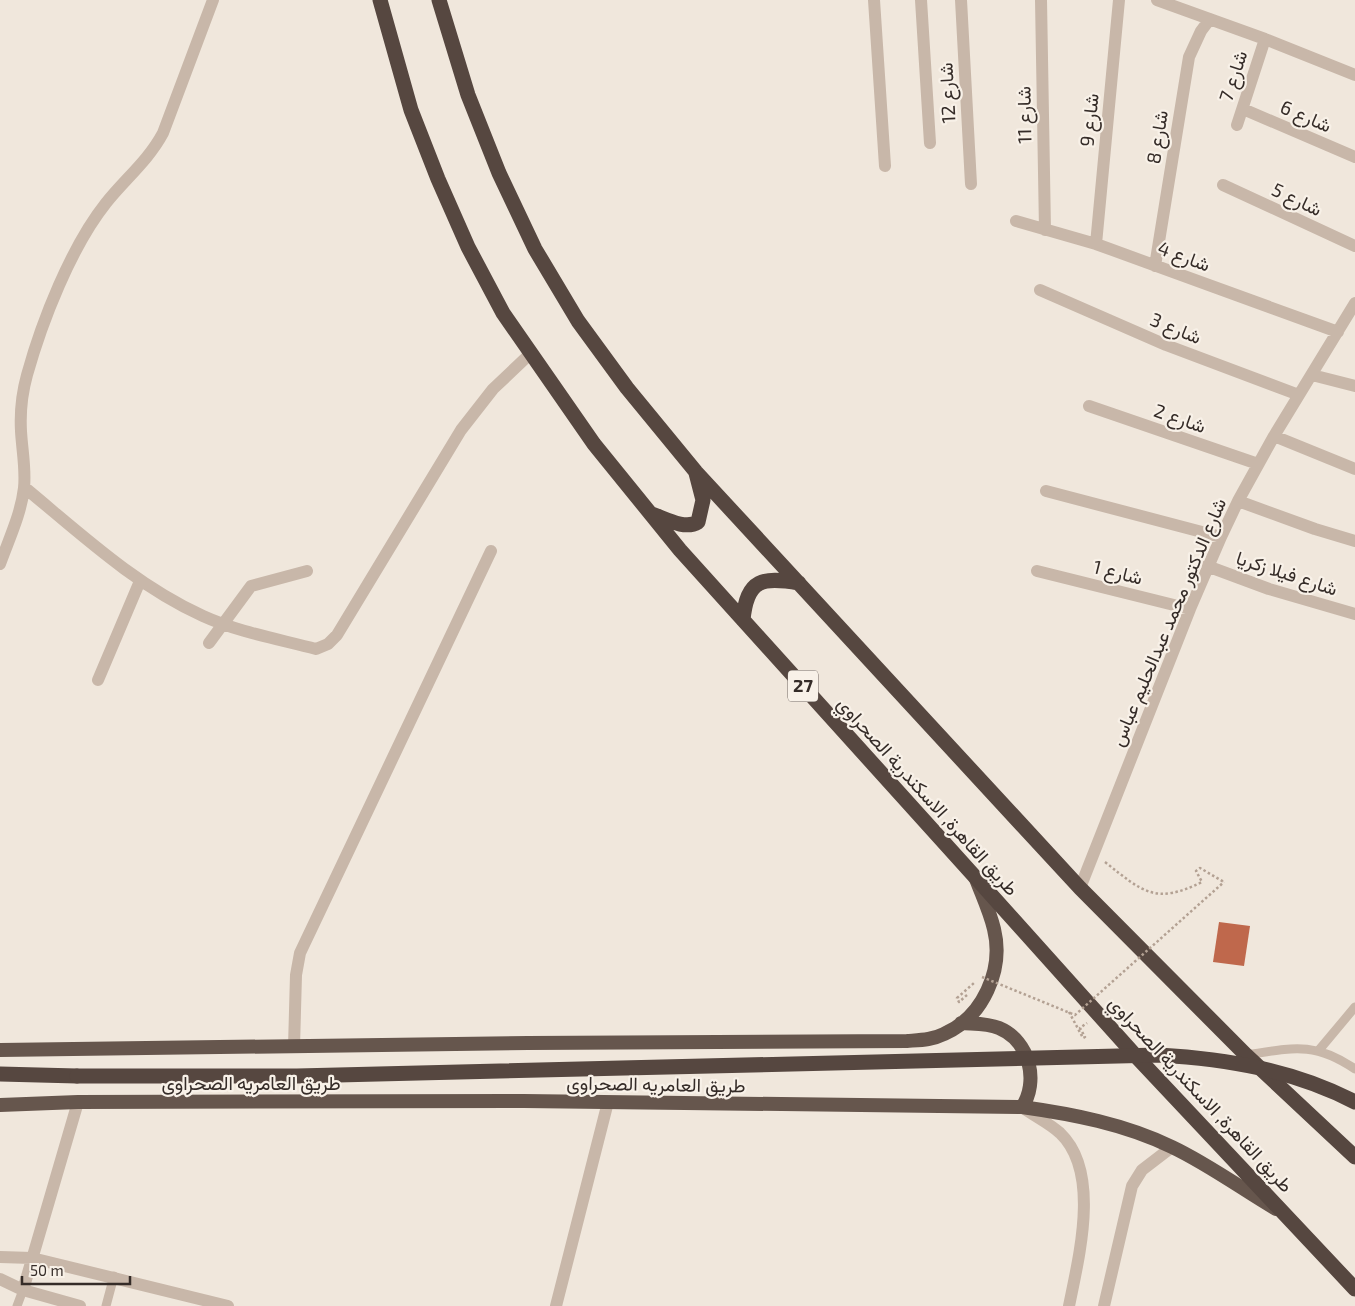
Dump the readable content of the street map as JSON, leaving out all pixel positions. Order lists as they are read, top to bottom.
{
  "streets": {
    "highway": ["27", "طريق القاهرة, الاسكندرية الصحراوي", "طريق العامريه الصحراوى"],
    "street": [
      "شارع 7",
      "شارع 12",
      "شارع 11",
      "شارع 6",
      "شارع 9",
      "شارع 8",
      "شارع 5",
      "شارع 4",
      "شارع 3",
      "شارع 2",
      "شارع 1",
      "شارع فيلا زكريا",
      "شارع الدكتور محمد عبدالحليم عباس"
    ]
  },
  "crossings": [
    ["شارع 7", "شارع 6"],
    ["شارع 11", "شارع 4"],
    ["شارع 9", "شارع 4"],
    ["شارع 8", "شارع 4"],
    ["شارع 4", "شارع الدكتور محمد عبدالحليم عباس"],
    ["شارع 3", "شارع الدكتور محمد عبدالحليم عباس"],
    ["شارع 2", "شارع الدكتور محمد عبدالحليم عباس"],
    ["شارع 1", "شارع الدكتور محمد عبدالحليم عباس"],
    ["شارع فيلا زكريا", "شارع الدكتور محمد عبدالحليم عباس"],
    ["طريق القاهرة, الاسكندرية الصحراوي", "طريق العامريه الصحراوى"]
  ],
  "scale_bar": "50 m"
}
